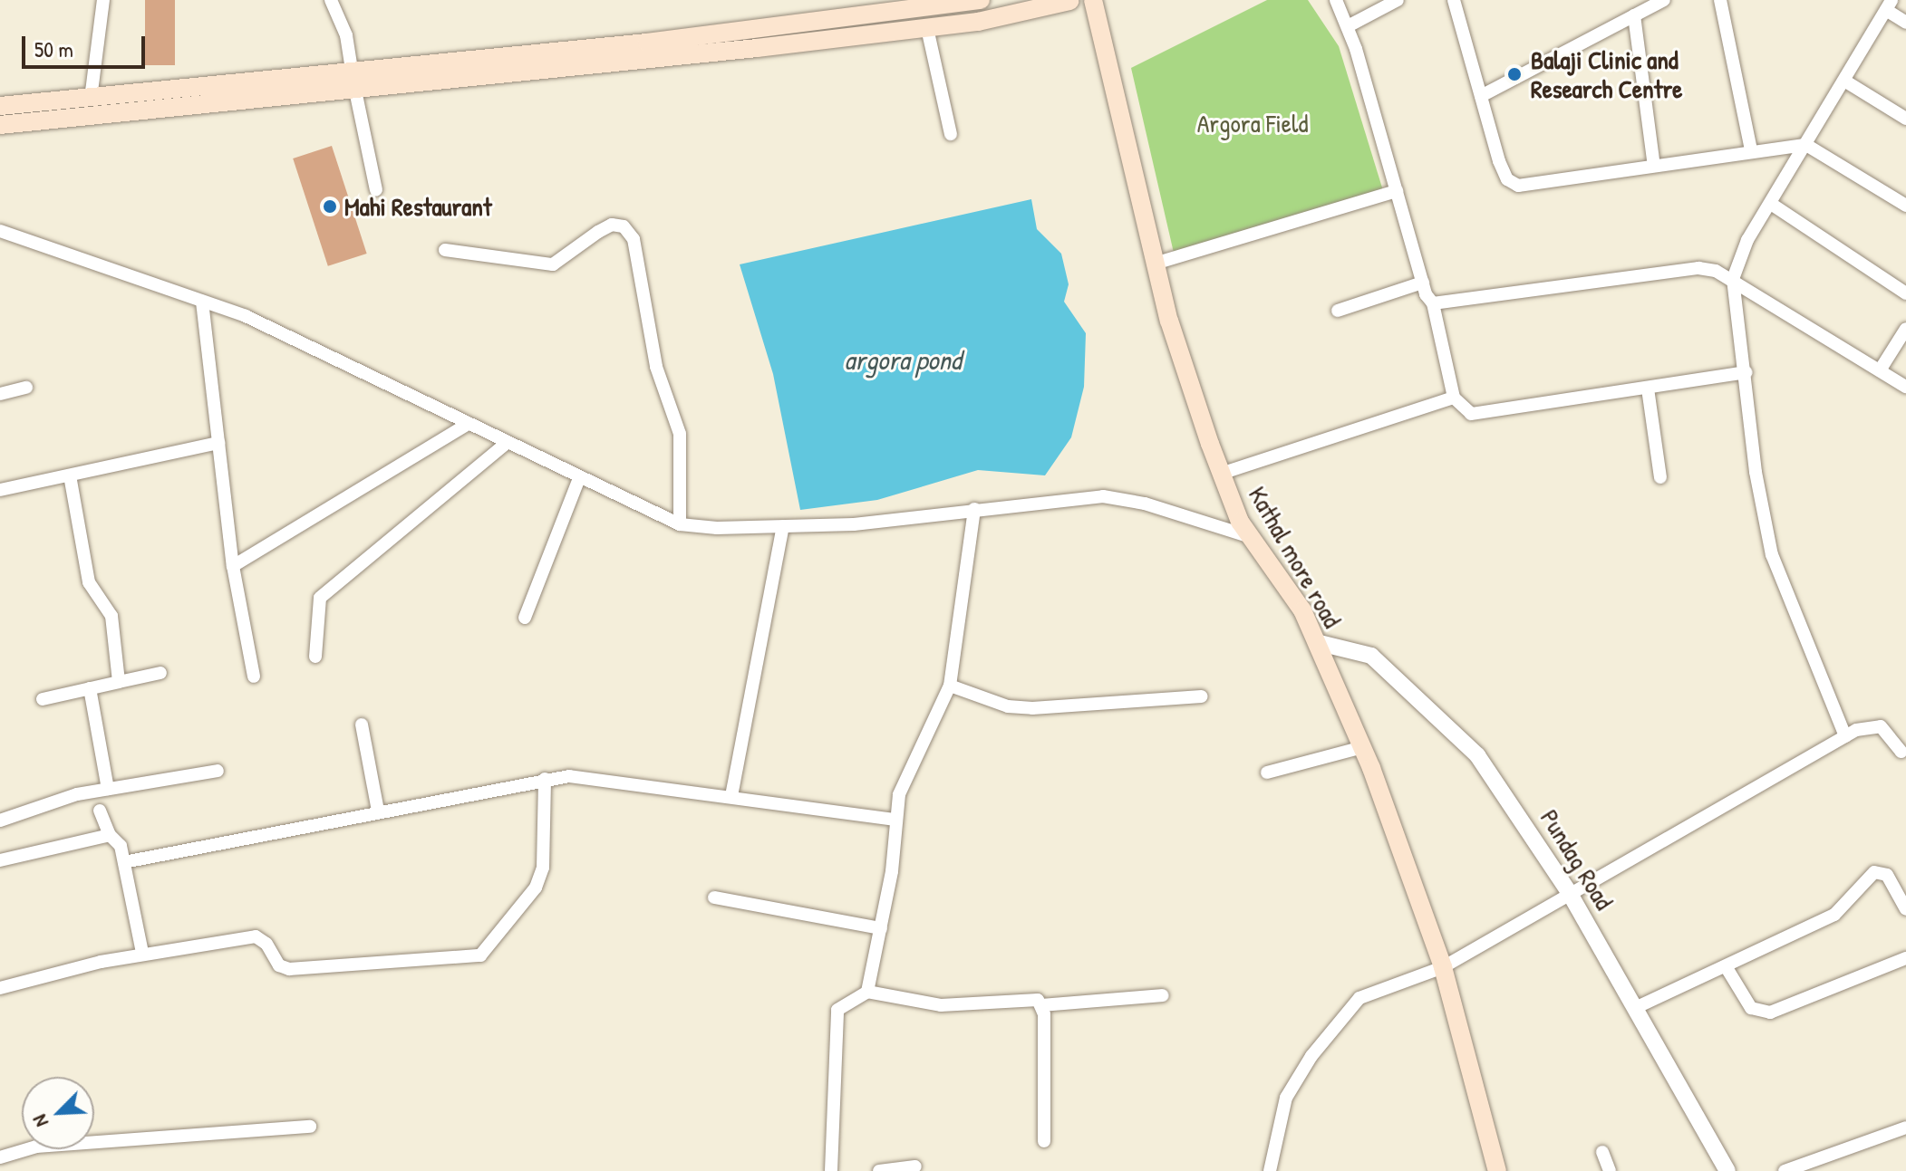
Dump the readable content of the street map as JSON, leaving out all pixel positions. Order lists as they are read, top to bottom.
{
  "streets": {
    "main road": ["Kathal more road"],
    "street": ["Pundag Road"]
  },
  "crossings": [
    ["Kathal more road", "Pundag Road"]
  ],
  "water": ["argora pond"],
  "parks": ["Argora Field"],
  "places": ["Balaji Clinic and Research Centre", "Mahi Restaurant"],
  "scale_bar": "50 m",
  "north": "bottom left"
}
